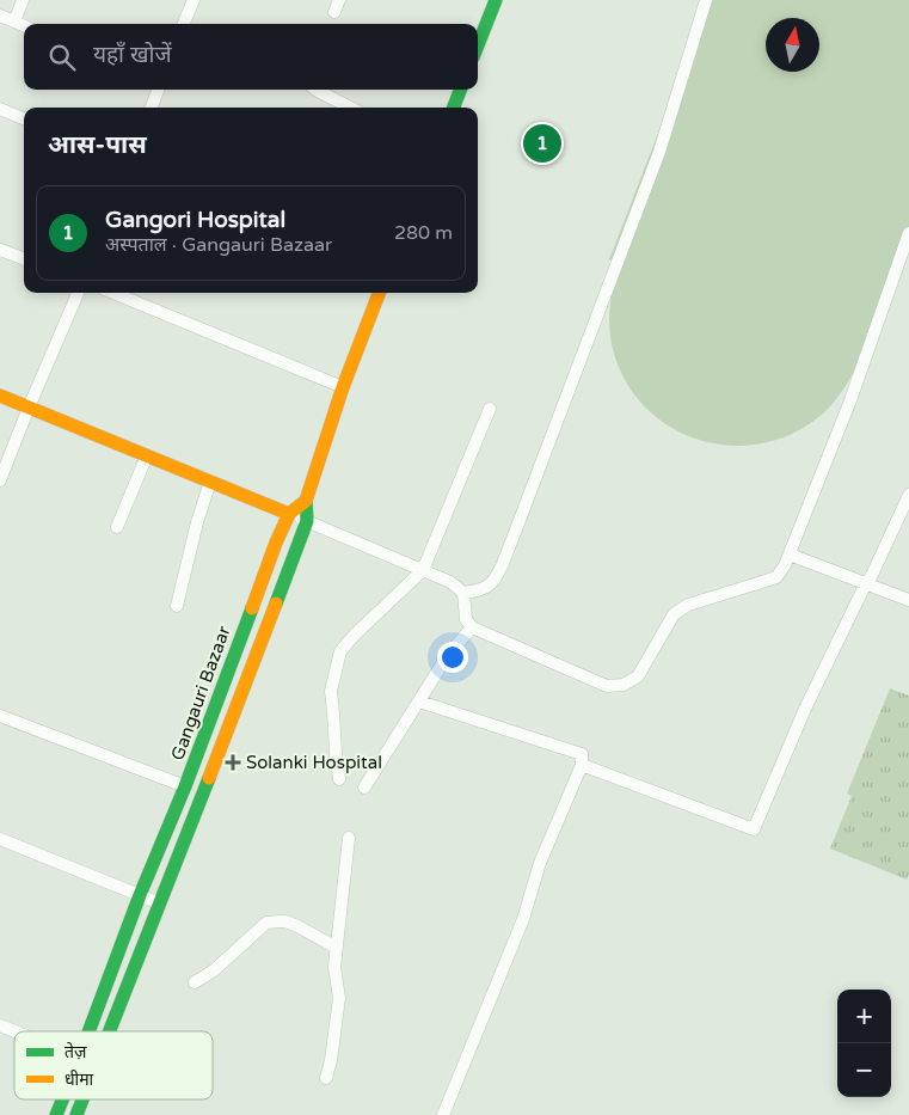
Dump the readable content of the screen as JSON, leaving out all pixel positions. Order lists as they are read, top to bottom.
{
  "streets": {
    "main road": ["Gangauri Bazaar"]
  },
  "places": {
    "health": ["Solanki Hospital"]
  },
  "legend": ["तेज़", "धीमा"],
  "north": "top",
  "page": {
    "search": "यहाँ खोजें",
    "heading": "आस-पास",
    "pins": "1",
    "list": [
      {
        "mark": "1",
        "name": "Gangori Hospital",
        "note": "अस्पताल · Gangauri Bazaar",
        "value": "280 m"
      }
    ],
    "map_buttons": ["+", "−"]
  }
}
